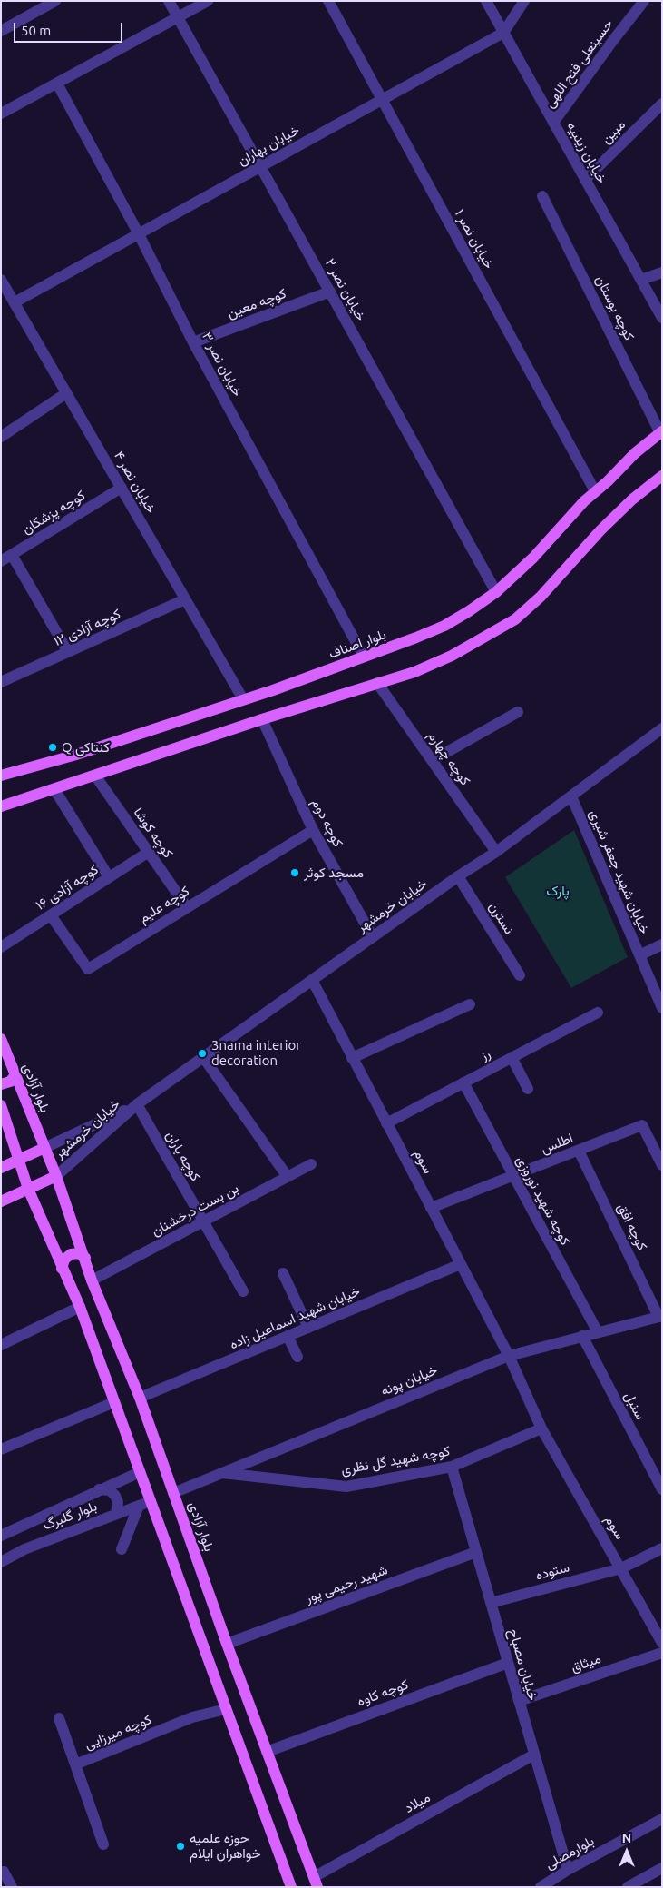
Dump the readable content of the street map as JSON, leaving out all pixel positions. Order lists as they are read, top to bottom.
{
  "streets": {
    "main road": ["بلوار اصناف", "بلوار آزادی"],
    "street": [
      "حسینعلی فتح اللهی",
      "مبین",
      "خیابان بهاران",
      "خیابان زینبیه",
      "خیابان نصر ۱",
      "خیابان نصر ۲",
      "کوچه معین",
      "کوچه بوستان",
      "خیابان نصر ۳",
      "خیابان نصر ۴",
      "کوچه پزشکان",
      "کوچه آزادی ۱۲",
      "کوچه چهارم",
      "کوچه دوم",
      "کوچه کوشا",
      "خیابان شهید جعفر شیری",
      "کوچه آزادی ۱۶",
      "کوچه علیم",
      "خیابان خرمشهر",
      "نسترن",
      "رز",
      "اطلس",
      "کوچه باران",
      "سوم",
      "کوچه شهید نوروزی",
      "بن بست درخشنان",
      "کوچه افق",
      "خیابان شهید اسماعیل زاده",
      "خیابان پونه",
      "سنبل",
      "کوچه شهید گل نظری",
      "بلوار گلبرگ",
      "ستوده",
      "شهید رحیمی پور",
      "میثاق",
      "خیابان مصباح",
      "کوچه کاوه",
      "کوچه میرزایی",
      "میلاد",
      "بلوارمصلی"
    ]
  },
  "crossings": [
    ["حسینعلی فتح اللهی", "خیابان زینبیه"],
    ["مبین", "خیابان زینبیه"],
    ["خیابان بهاران", "خیابان زینبیه"],
    ["خیابان بهاران", "خیابان نصر ۱"],
    ["خیابان بهاران", "خیابان نصر ۲"],
    ["خیابان بهاران", "خیابان نصر ۳"],
    ["خیابان بهاران", "خیابان نصر ۴"],
    ["خیابان نصر ۱", "بلوار اصناف"],
    ["خیابان نصر ۲", "کوچه معین"],
    ["خیابان نصر ۲", "بلوار اصناف"],
    ["کوچه معین", "خیابان نصر ۳"],
    ["کوچه بوستان", "بلوار اصناف"],
    ["خیابان نصر ۳", "بلوار اصناف"],
    ["خیابان نصر ۴", "کوچه پزشکان"],
    ["خیابان نصر ۴", "کوچه آزادی ۱۲"],
    ["خیابان نصر ۴", "بلوار اصناف"],
    ["کوچه چهارم", "خیابان خرمشهر"],
    ["کوچه دوم", "کوچه علیم"],
    ["کوچه دوم", "خیابان خرمشهر"],
    ["کوچه کوشا", "کوچه آزادی ۱۶"],
    ["کوچه کوشا", "کوچه علیم"],
    ["خیابان شهید جعفر شیری", "خیابان خرمشهر"],
    ["کوچه آزادی ۱۶", "کوچه علیم"],
    ["خیابان خرمشهر", "نسترن"],
    ["خیابان خرمشهر", "بلوار آزادی"],
    ["خیابان خرمشهر", "کوچه باران"],
    ["خیابان خرمشهر", "سوم"],
    ["رز", "سوم"],
    ["رز", "کوچه شهید نوروزی"],
    ["بلوار آزادی", "بن بست درخشنان"],
    ["بلوار آزادی", "خیابان شهید اسماعیل زاده"],
    ["بلوار آزادی", "خیابان پونه"],
    ["بلوار آزادی", "شهید رحیمی پور"],
    ["بلوار آزادی", "کوچه کاوه"],
    ["بلوار آزادی", "میلاد"],
    ["اطلس", "سوم"],
    ["اطلس", "کوچه شهید نوروزی"],
    ["اطلس", "کوچه افق"],
    ["کوچه باران", "بن بست درخشنان"],
    ["سوم", "خیابان شهید اسماعیل زاده"],
    ["سوم", "خیابان پونه"],
    ["سوم", "کوچه شهید گل نظری"],
    ["سوم", "ستوده"],
    ["کوچه شهید نوروزی", "خیابان پونه"],
    ["کوچه افق", "خیابان پونه"],
    ["خیابان پونه", "سنبل"],
    ["خیابان پونه", "کوچه شهید گل نظری"],
    ["کوچه شهید گل نظری", "خیابان مصباح"],
    ["ستوده", "خیابان مصباح"],
    ["شهید رحیمی پور", "خیابان مصباح"],
    ["میثاق", "خیابان مصباح"],
    ["خیابان مصباح", "کوچه کاوه"],
    ["خیابان مصباح", "میلاد"],
    ["خیابان مصباح", "بلوارمصلی"]
  ],
  "parks": ["پارک"],
  "places": [
    "Q کنتاکی",
    "مسجد کوثر",
    "3nama interior decoration",
    "حوزه علمیه خواهران ایلام"
  ],
  "scale_bar": "50 m",
  "north": "top"
}
